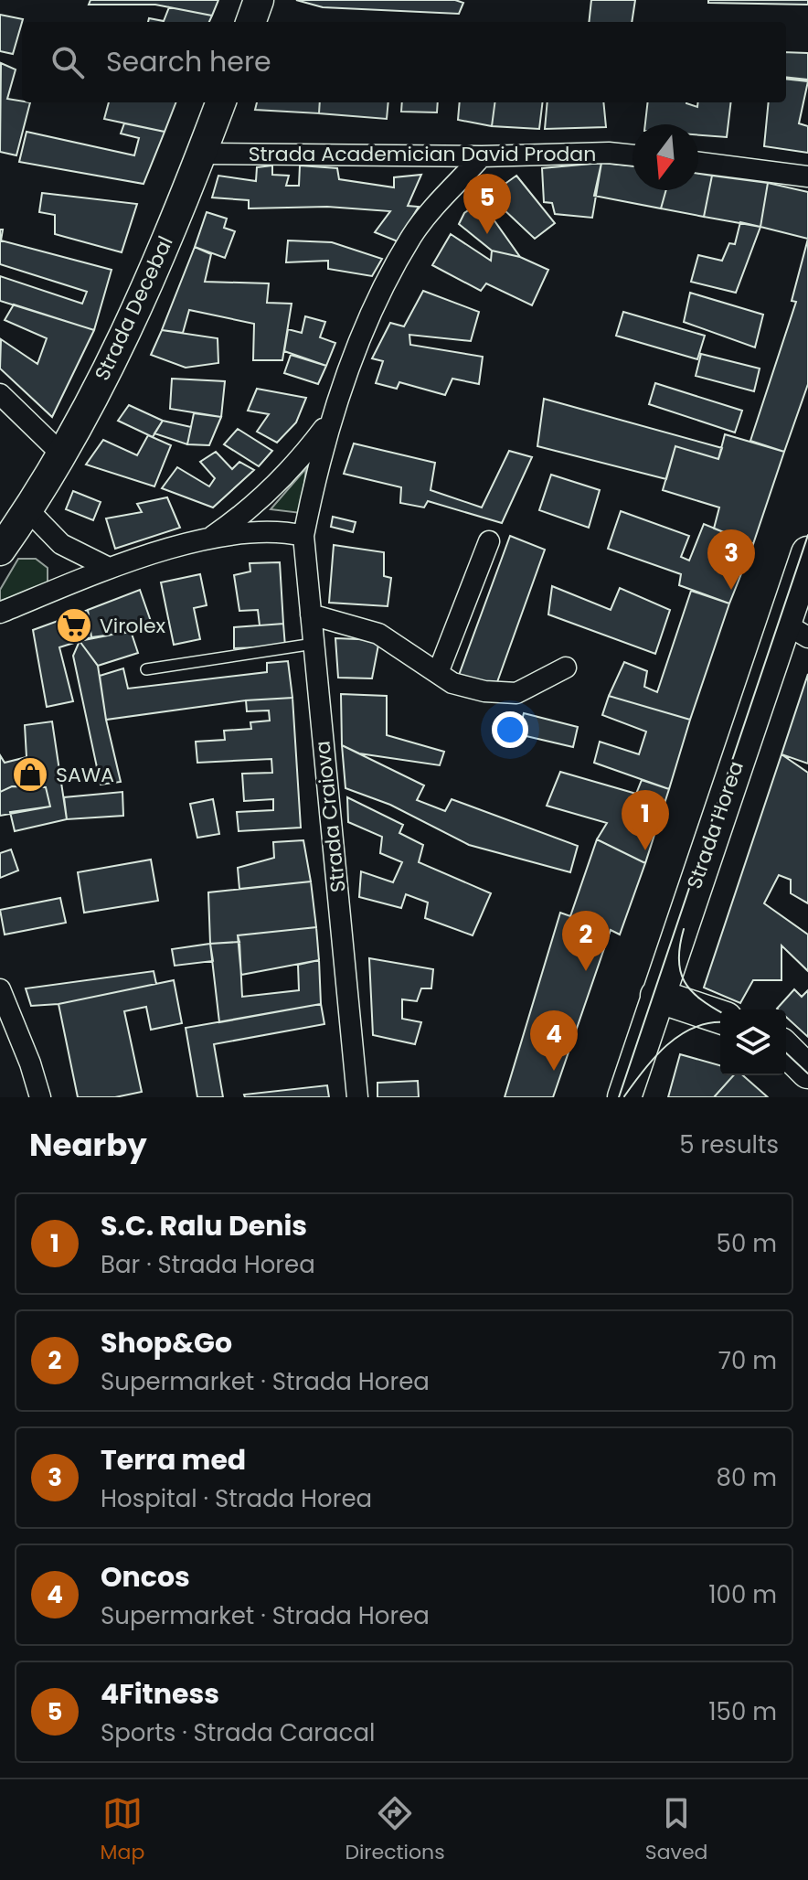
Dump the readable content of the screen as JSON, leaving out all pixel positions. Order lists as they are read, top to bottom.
{
  "streets": {
    "main road": ["Strada Horea"],
    "street": ["Strada Academician David Prodan", "Strada Decebal", "Strada Craiova"]
  },
  "crossings": [
    ["Strada Academician David Prodan", "Strada Decebal"]
  ],
  "places": {
    "supermarket": ["Virolex"],
    "shop": ["SAWA"]
  },
  "north": "bottom",
  "page": {
    "search": "Search here",
    "pins": [
      "5",
      "3",
      "1",
      "2",
      "4"
    ],
    "heading": ["Nearby", "5 results"],
    "list": [
      {
        "mark": "1",
        "name": "S.C. Ralu Denis",
        "note": "Bar · Strada Horea",
        "value": "50 m"
      },
      {
        "mark": "2",
        "name": "Shop&Go",
        "note": "Supermarket · Strada Horea",
        "value": "70 m"
      },
      {
        "mark": "3",
        "name": "Terra med",
        "note": "Hospital · Strada Horea",
        "value": "80 m"
      },
      {
        "mark": "4",
        "name": "Oncos",
        "note": "Supermarket · Strada Horea",
        "value": "100 m"
      },
      {
        "mark": "5",
        "name": "4Fitness",
        "note": "Sports · Strada Caracal",
        "value": "150 m"
      }
    ],
    "nav": ["Map", "Directions", "Saved"]
  }
}
